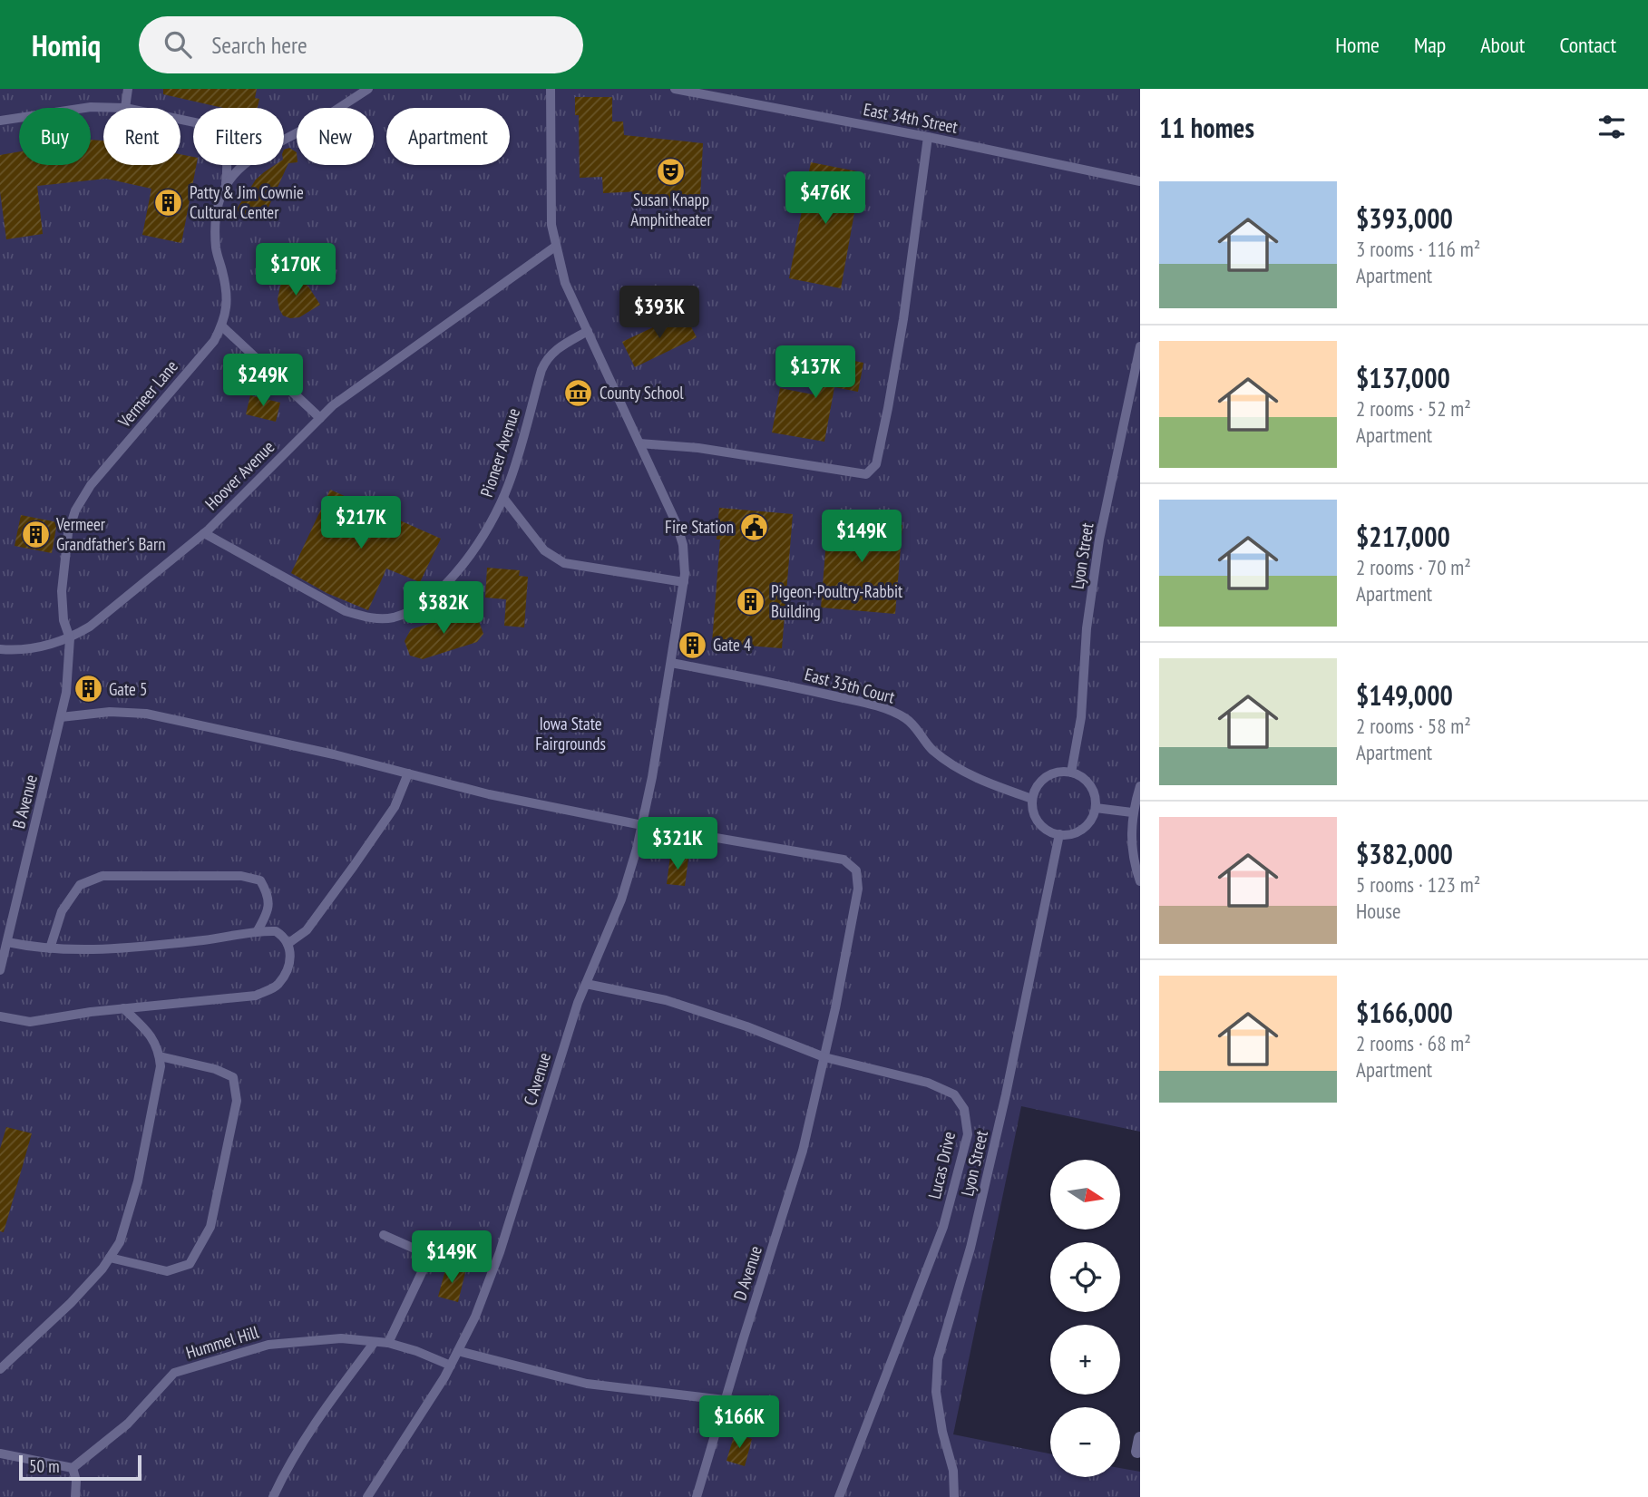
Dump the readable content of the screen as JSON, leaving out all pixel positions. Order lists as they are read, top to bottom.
{
  "streets": {
    "lane": [
      "East 34th Street",
      "Vermeer Lane",
      "Pioneer Avenue",
      "Hoover Avenue",
      "Lyon Street",
      "East 35th Court",
      "B Avenue",
      "C Avenue",
      "Lucas Drive",
      "D Avenue",
      "Hummel Hill"
    ]
  },
  "crossings": [
    ["Vermeer Lane", "Hoover Avenue"],
    ["Vermeer Lane", "B Avenue"],
    ["Pioneer Avenue", "Hoover Avenue"],
    ["Pioneer Avenue", "C Avenue"],
    ["Hoover Avenue", "B Avenue"],
    ["Hoover Avenue", "C Avenue"],
    ["Lyon Street", "East 35th Court"],
    ["East 35th Court", "C Avenue"],
    ["B Avenue", "D Avenue"],
    ["C Avenue", "Lucas Drive"],
    ["C Avenue", "D Avenue"],
    ["C Avenue", "Hummel Hill"],
    ["Lucas Drive", "D Avenue"]
  ],
  "parks": ["Iowa State Fairgrounds"],
  "places": {
    "theatre": ["Susan Knapp Amphitheater"],
    "building": [
      "Patty & Jim Cownie Cultural Center",
      "Vermeer Grandfather’s Barn",
      "Pigeon-Poultry-Rabbit Building",
      "Gate 4",
      "Gate 5"
    ],
    "museum": ["County School"],
    "public building": ["Fire Station"]
  },
  "scale_bar": "50 m",
  "north": "right",
  "page": {
    "header": "Homiq",
    "search": "Search here",
    "nav": [
      "Home",
      "Map",
      "About",
      "Contact"
    ],
    "heading": "11 homes",
    "chip": [
      "Buy",
      "Rent",
      "Filters",
      "New",
      "Apartment"
    ],
    "list": [
      {
        "name": "$393,000",
        "note": "3 rooms · 116 m² · Apartment"
      },
      {
        "name": "$137,000",
        "note": "2 rooms · 52 m² · Apartment"
      },
      {
        "name": "$217,000",
        "note": "2 rooms · 70 m² · Apartment"
      },
      {
        "name": "$149,000",
        "note": "2 rooms · 58 m² · Apartment"
      },
      {
        "name": "$382,000",
        "note": "5 rooms · 123 m² · House"
      },
      {
        "name": "$166,000",
        "note": "2 rooms · 68 m² · Apartment"
      }
    ],
    "price": [
      "$476K",
      "$170K",
      "$393K",
      "$137K",
      "$249K",
      "$217K",
      "$149K",
      "$382K",
      "$321K",
      "$149K",
      "$166K"
    ],
    "map_buttons": ["+", "−"],
    "scale": "50 m"
  }
}
